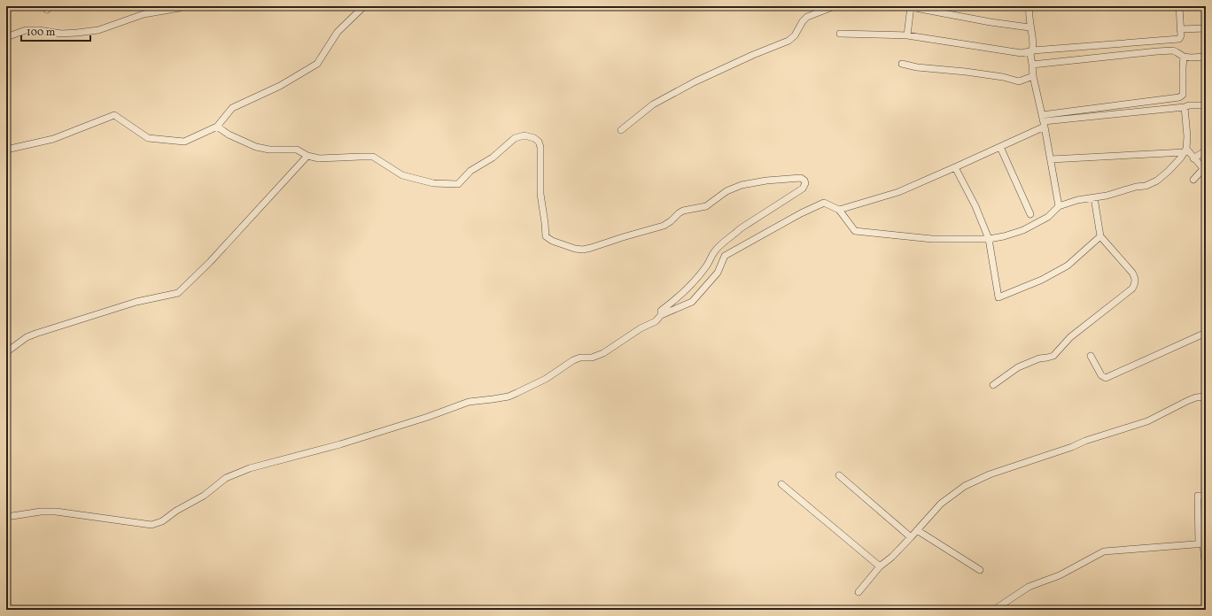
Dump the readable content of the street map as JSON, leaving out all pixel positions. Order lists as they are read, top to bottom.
{
  "scale_bar": "100 m"
}
